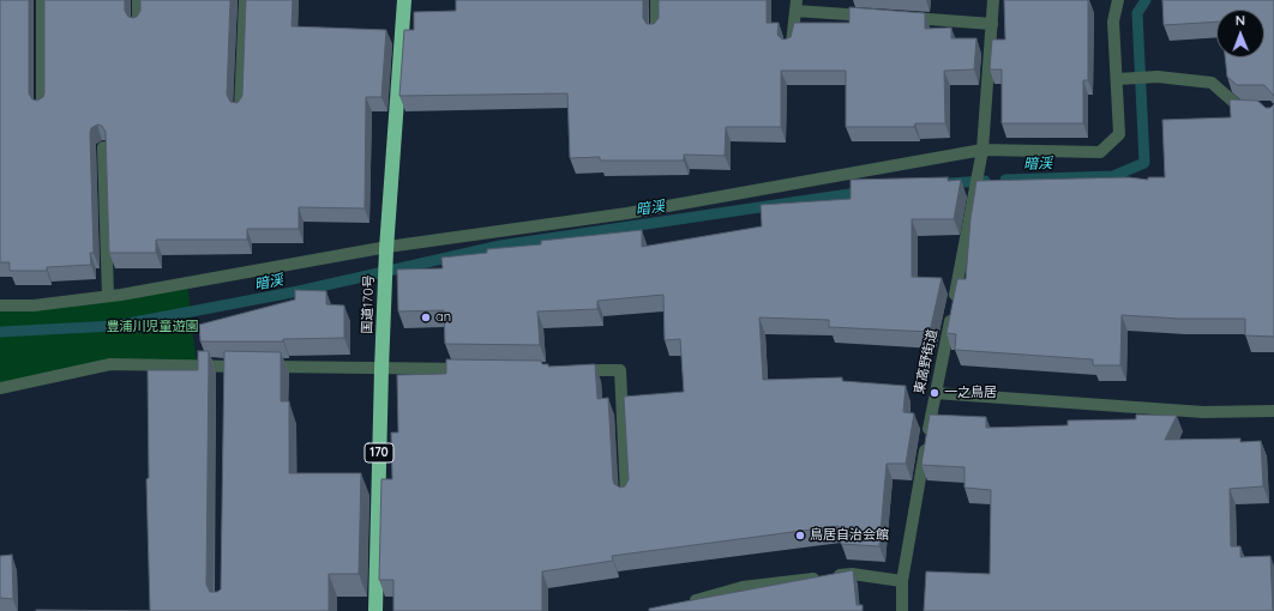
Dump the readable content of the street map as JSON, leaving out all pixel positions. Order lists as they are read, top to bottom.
{
  "streets": {
    "highway": ["国道170号", "170"],
    "street": ["東高野街道"]
  },
  "water": ["暗渓"],
  "parks": ["豊浦川児童遊園"],
  "places": ["an", "一之鳥居", "鳥居自治会館"],
  "north": "top"
}
